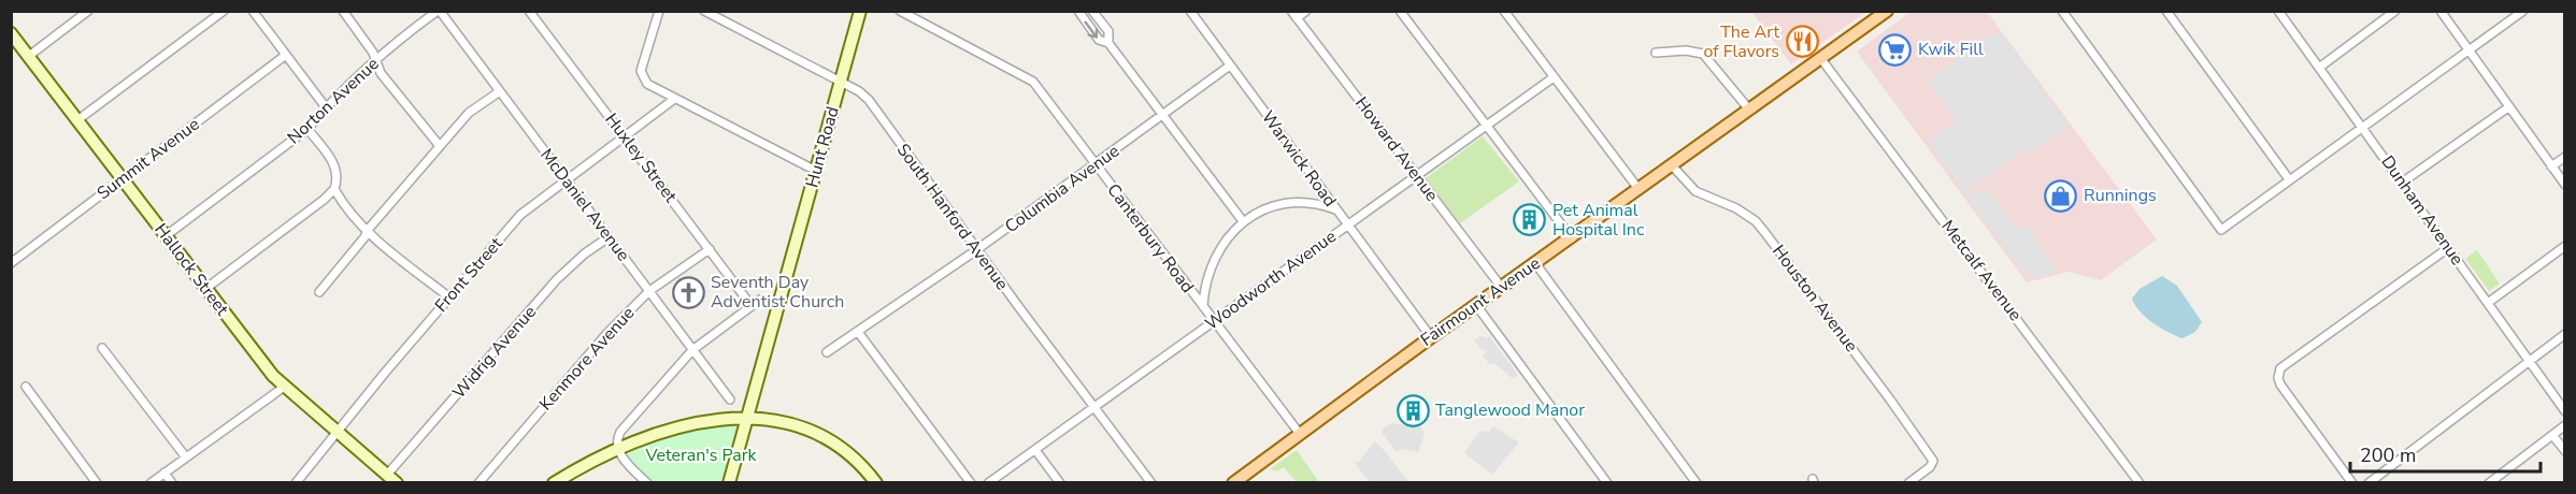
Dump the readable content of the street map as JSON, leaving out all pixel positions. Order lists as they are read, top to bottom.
{
  "streets": {
    "main road": ["Fairmount Avenue"],
    "street": [
      "Norton Avenue",
      "Hunt Road",
      "Howard Avenue",
      "Huxley Street",
      "Summit Avenue",
      "Warwick Road",
      "Columbia Avenue",
      "McDaniel Avenue",
      "Dunham Avenue",
      "South Hanford Avenue",
      "Canterbury Road",
      "Hallock Street",
      "Metcalf Avenue",
      "Front Street",
      "Woodworth Avenue",
      "Houston Avenue",
      "Widrig Avenue",
      "Kenmore Avenue"
    ]
  },
  "crossings": [
    ["Norton Avenue", "McDaniel Avenue"],
    ["Norton Avenue", "Hallock Street"],
    ["Hunt Road", "South Hanford Avenue"],
    ["Howard Avenue", "Woodworth Avenue"],
    ["Howard Avenue", "Fairmount Avenue"],
    ["Huxley Street", "Front Street"],
    ["Huxley Street", "Kenmore Avenue"],
    ["Summit Avenue", "Hallock Street"],
    ["Warwick Road", "Columbia Avenue"],
    ["Warwick Road", "Woodworth Avenue"],
    ["Warwick Road", "Fairmount Avenue"],
    ["Columbia Avenue", "South Hanford Avenue"],
    ["Columbia Avenue", "Canterbury Road"],
    ["McDaniel Avenue", "Front Street"],
    ["McDaniel Avenue", "Widrig Avenue"],
    ["McDaniel Avenue", "Kenmore Avenue"],
    ["South Hanford Avenue", "Woodworth Avenue"],
    ["Canterbury Road", "Woodworth Avenue"],
    ["Canterbury Road", "Fairmount Avenue"],
    ["Hallock Street", "Front Street"],
    ["Hallock Street", "Widrig Avenue"],
    ["Metcalf Avenue", "Fairmount Avenue"],
    ["Houston Avenue", "Fairmount Avenue"]
  ],
  "parks": ["Veteran's Park"],
  "places": {
    "restaurant": ["The Art of Flavors"],
    "supermarket": ["Kwik Fill"],
    "shop": ["Runnings"],
    "building": ["Pet Animal Hospital Inc", "Tanglewood Manor"],
    "church": ["Seventh Day Adventist Church"]
  },
  "scale_bar": "200 m"
}
